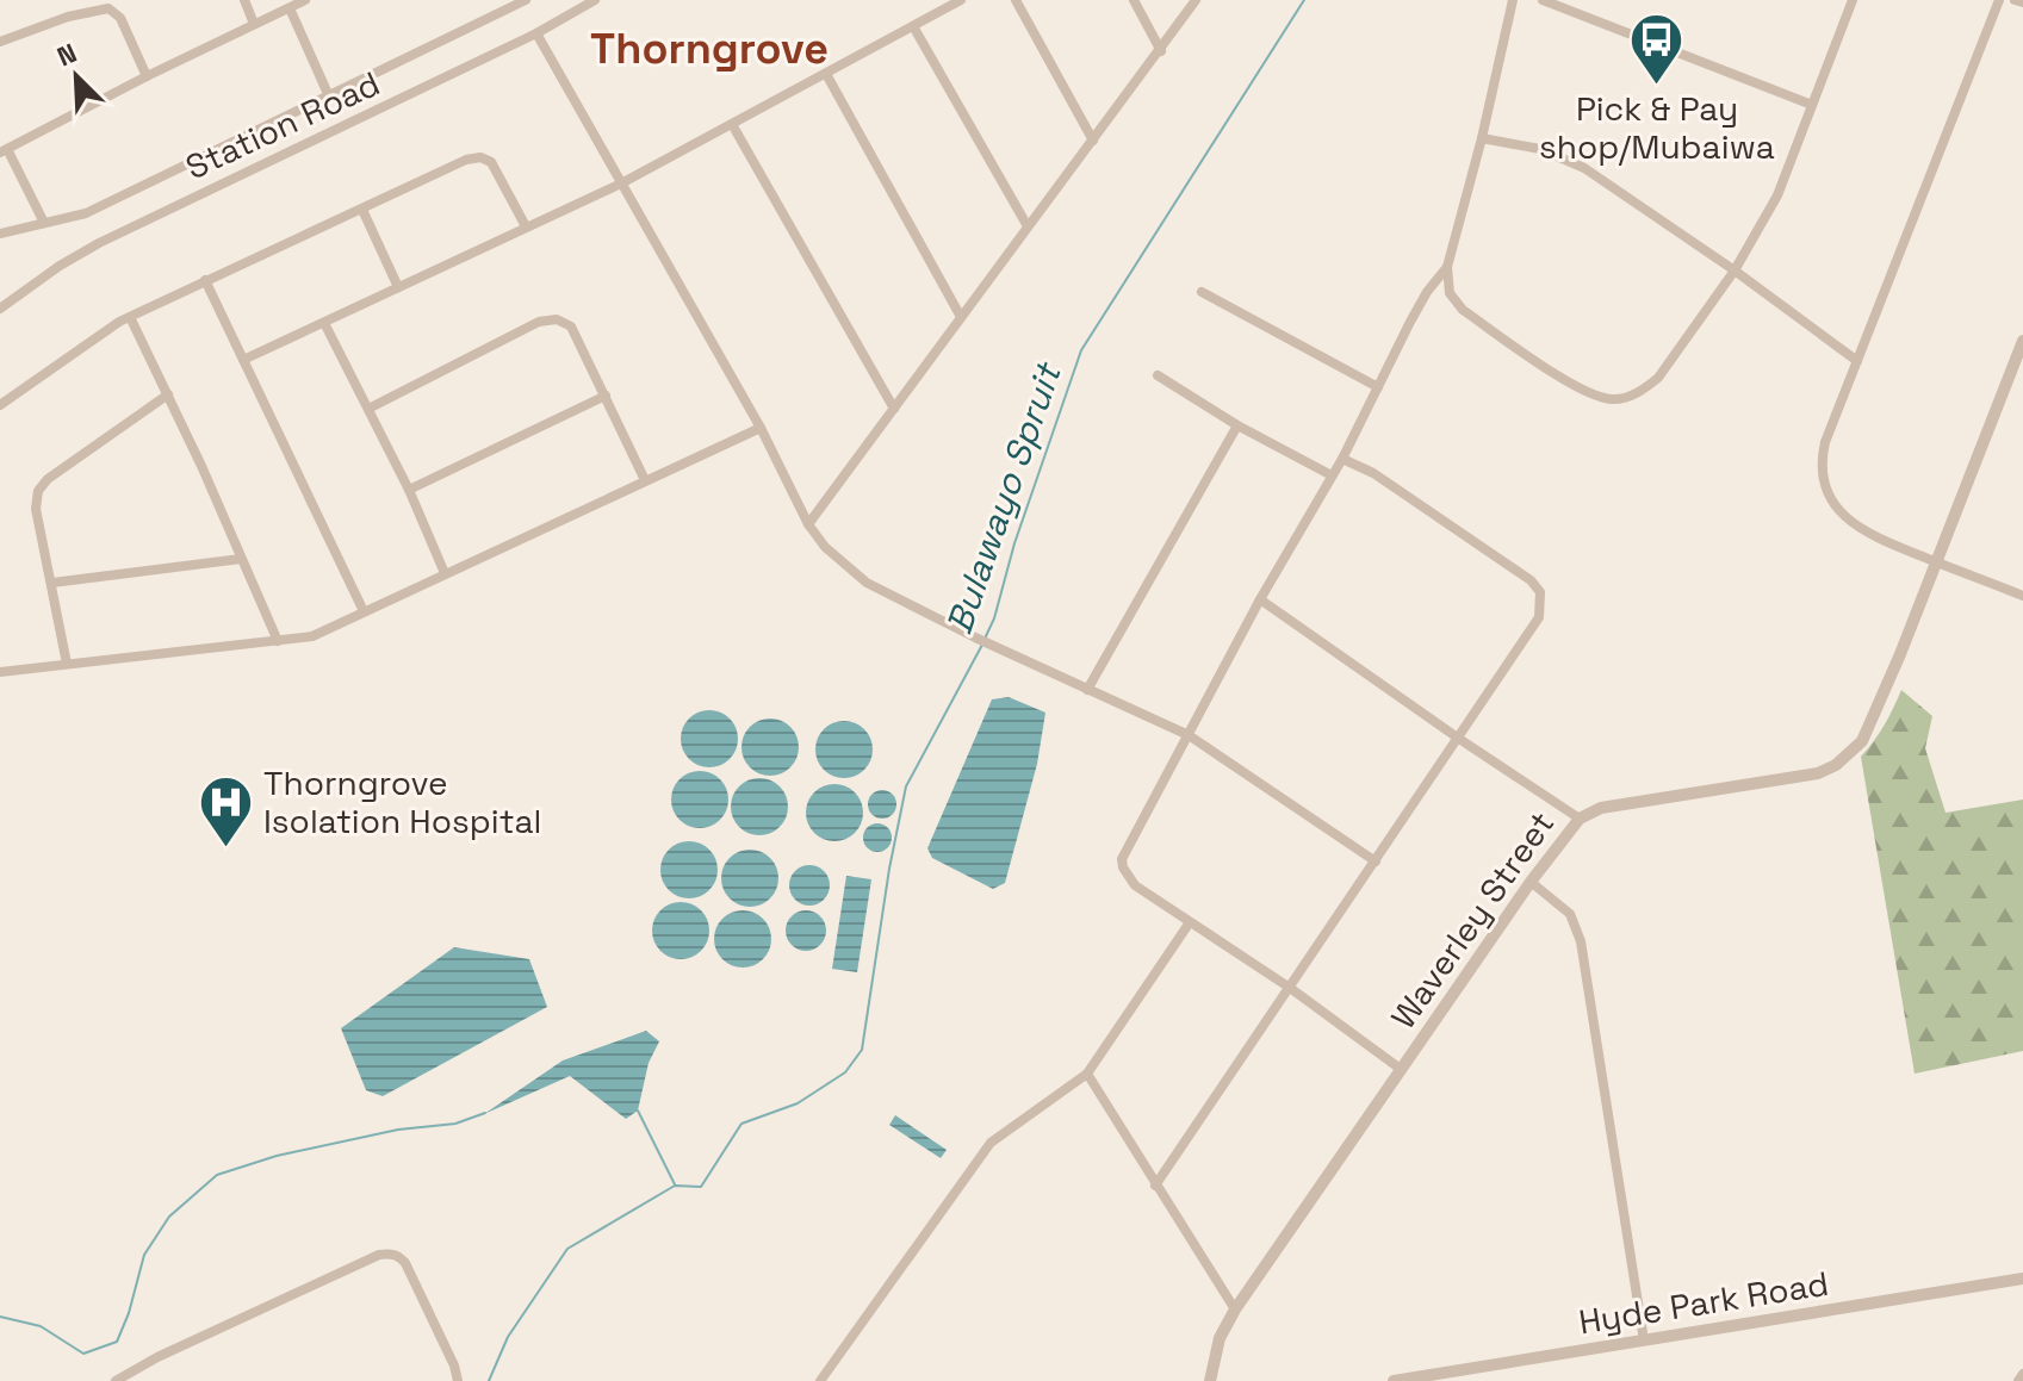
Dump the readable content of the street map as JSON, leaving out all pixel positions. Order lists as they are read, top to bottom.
{
  "streets": {
    "street": ["Station Road", "Waverley Street", "Hyde Park Road"]
  },
  "districts": ["Thorngrove"],
  "water": ["Bulawayo Spruit"],
  "places": {
    "bus stop": ["Pick & Pay shop/Mubaiwa"],
    "hospital": ["Thorngrove Isolation Hospital"]
  },
  "north": "top left"
}
